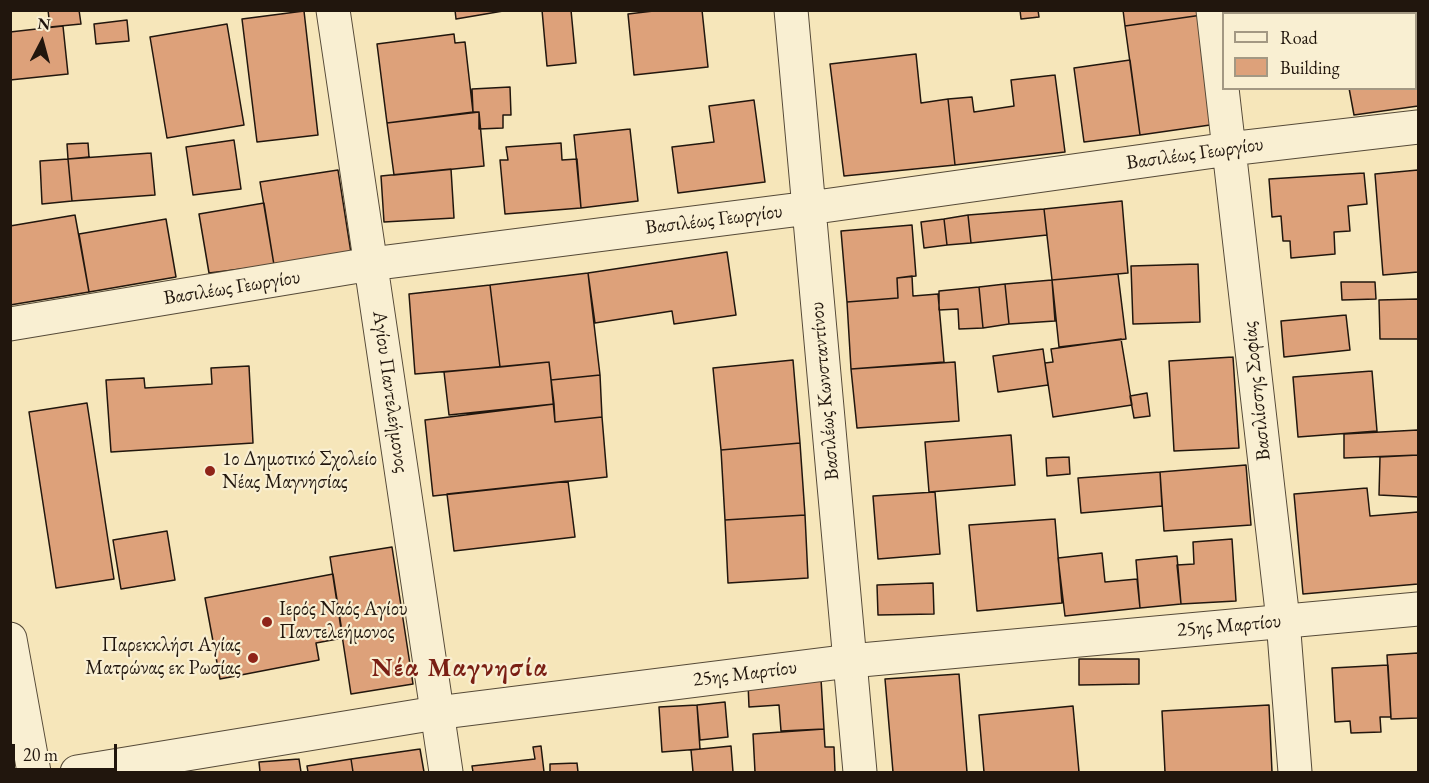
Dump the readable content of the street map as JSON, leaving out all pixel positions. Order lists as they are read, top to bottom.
{
  "streets": {
    "street": [
      "Βασιλέως Γεωργίου",
      "Βασιλέως Κωνσταντίνου",
      "Βασιλίσσης Σοφίας",
      "Αγίου Παντελεήμονος",
      "25ης Μαρτίου"
    ]
  },
  "crossings": [
    ["Βασιλέως Γεωργίου", "Βασιλέως Κωνσταντίνου"],
    ["Βασιλέως Γεωργίου", "Βασιλίσσης Σοφίας"],
    ["Βασιλέως Γεωργίου", "Αγίου Παντελεήμονος"],
    ["Βασιλέως Κωνσταντίνου", "25ης Μαρτίου"],
    ["Βασιλίσσης Σοφίας", "25ης Μαρτίου"],
    ["Αγίου Παντελεήμονος", "25ης Μαρτίου"]
  ],
  "districts": ["Νέα Μαγνησία"],
  "places": ["1ο Δημοτικό Σχολείο Νέας Μαγνησίας", "Ιερός Ναός Αγίου Παντελεήμονος", "Παρεκκλήσι Αγίας Ματρώνας εκ Ρωσίας"],
  "legend": ["Road", "Building"],
  "scale_bar": "20 m",
  "north": "top"
}
